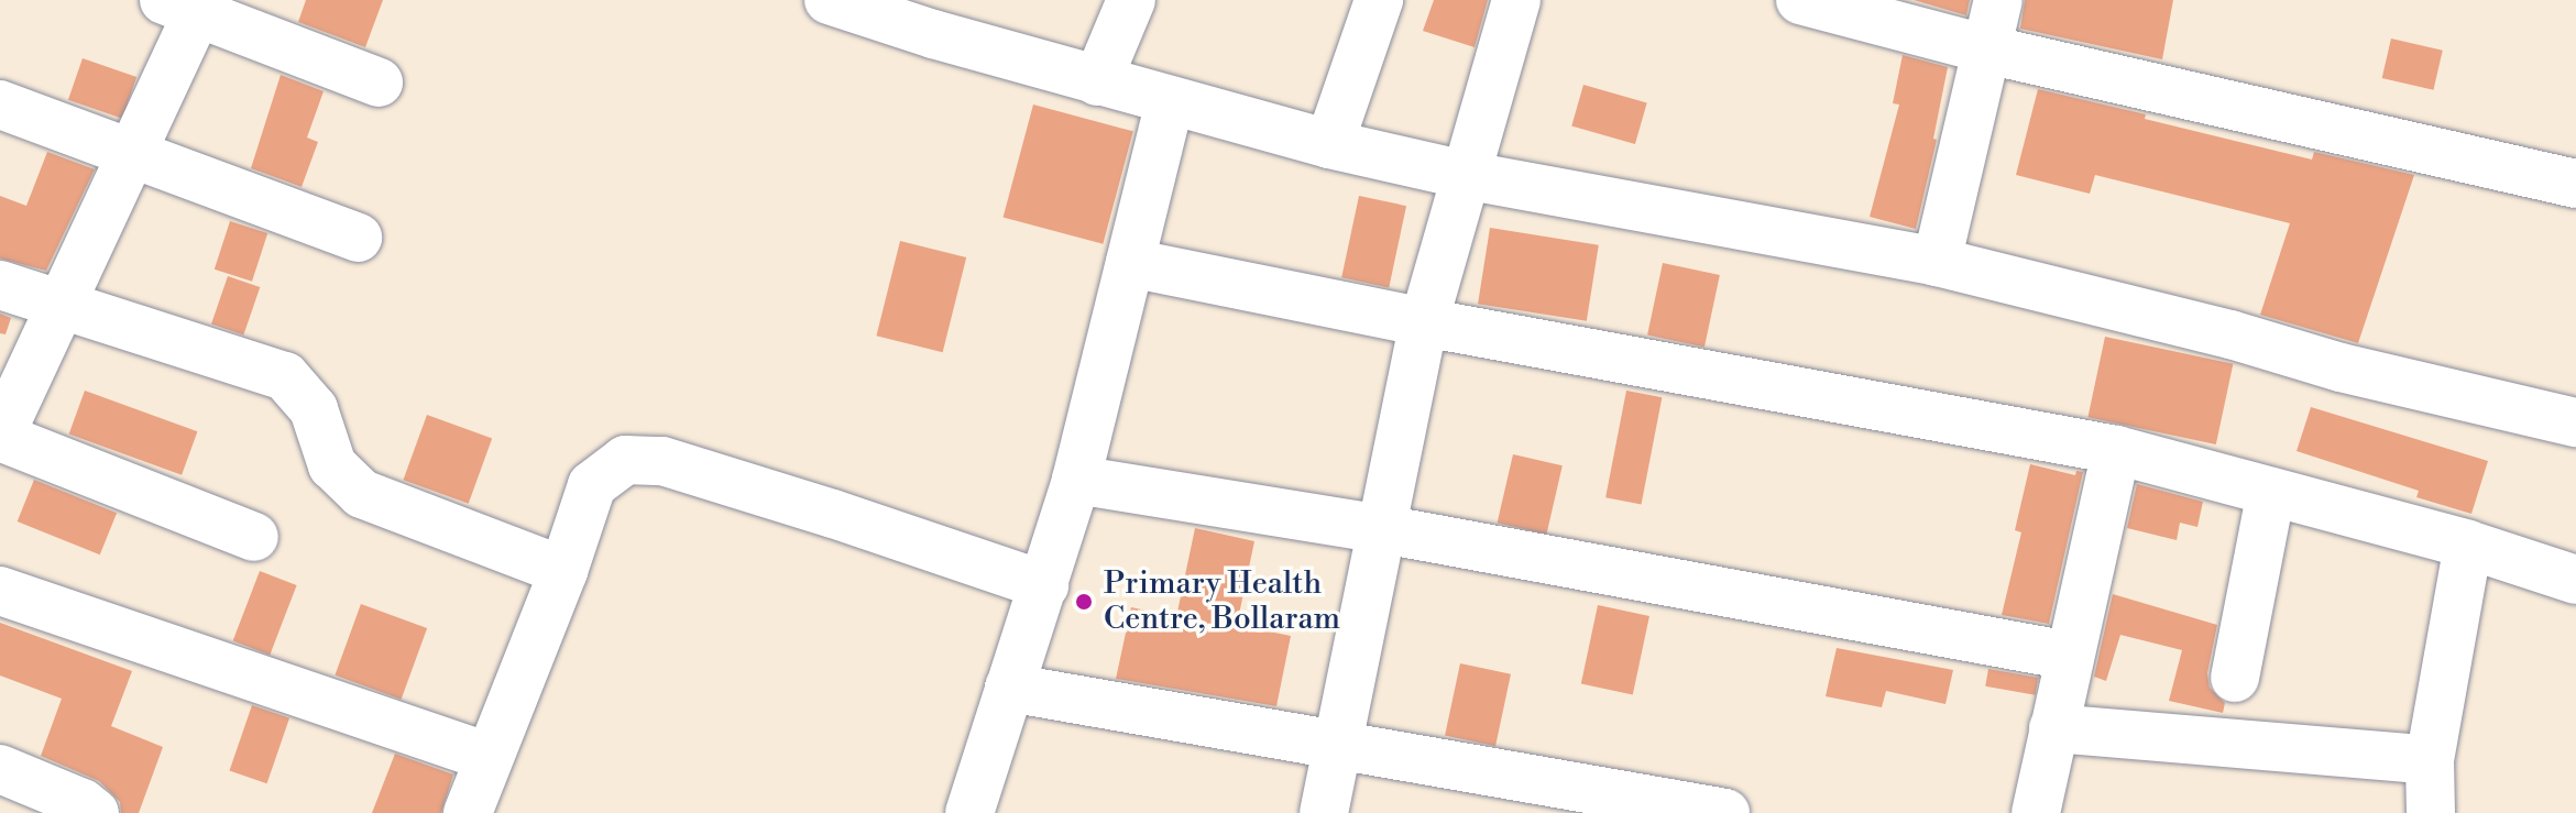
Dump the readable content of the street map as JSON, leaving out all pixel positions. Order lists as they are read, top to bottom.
{
  "places": ["Primary Health Centre, Bollaram"]
}
